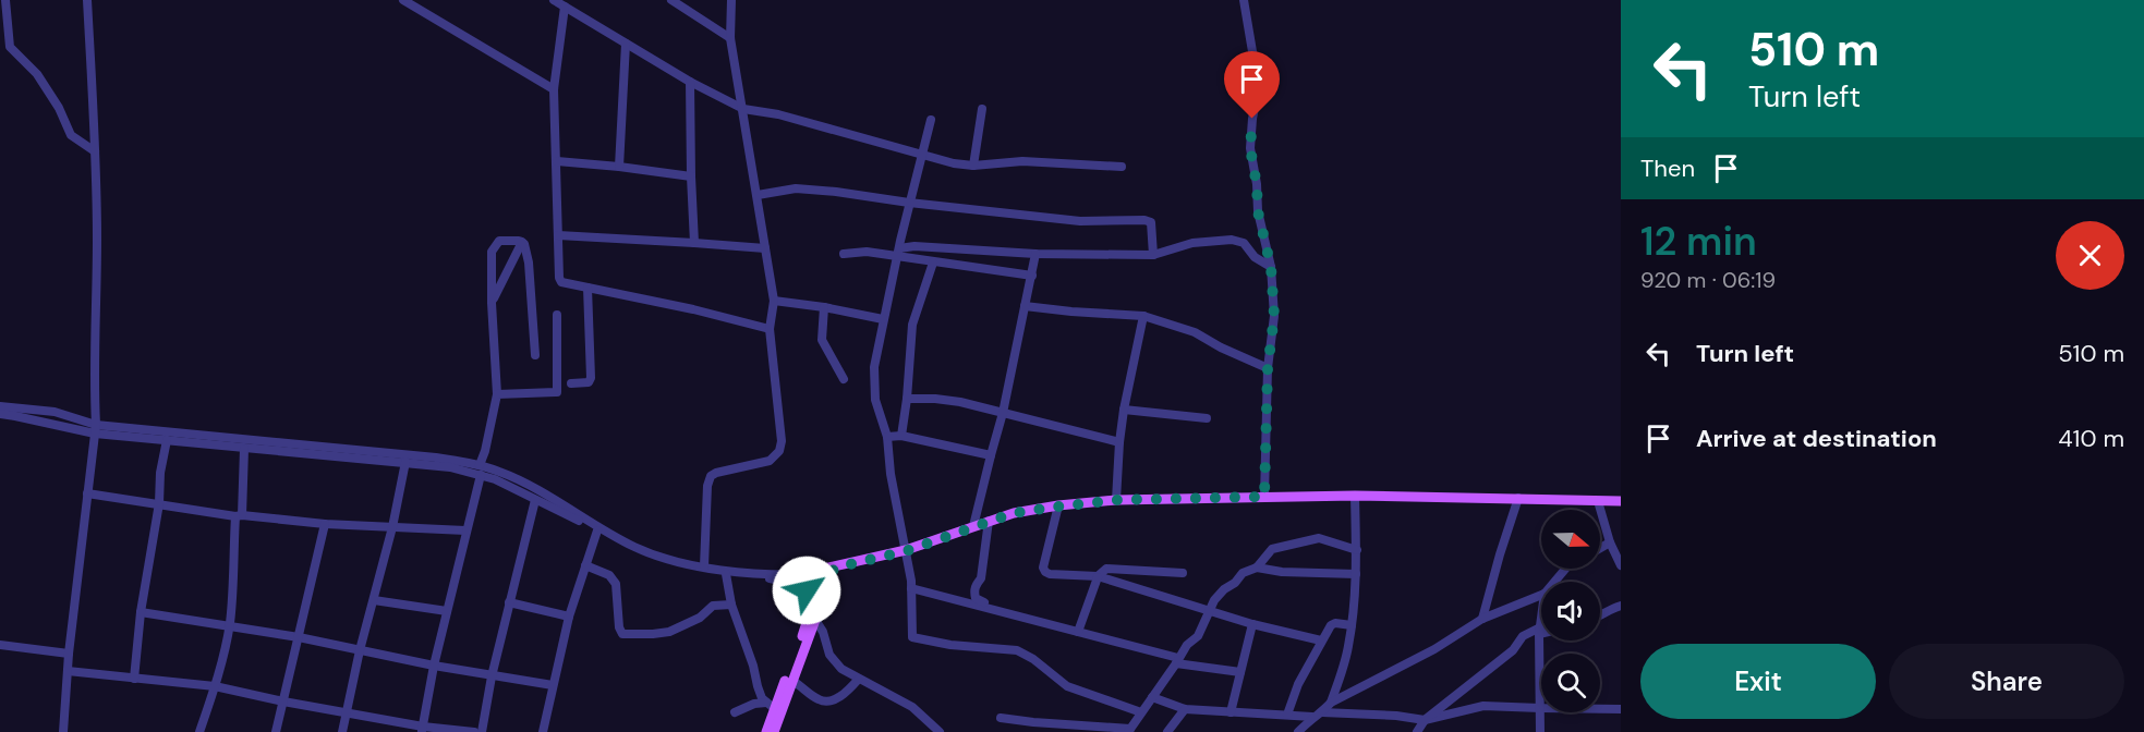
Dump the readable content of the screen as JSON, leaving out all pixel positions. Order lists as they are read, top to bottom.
{
  "north": "right",
  "page": {
    "turn": ["510 m", "Turn left"],
    "then": "Then",
    "heading": ["12 min", "920 m · 06:19"],
    "list": [
      {
        "name": "Turn left",
        "value": "510 m"
      },
      {
        "name": "Arrive at destination",
        "value": "410 m"
      }
    ],
    "buttons": ["Exit", "Share"]
  }
}
